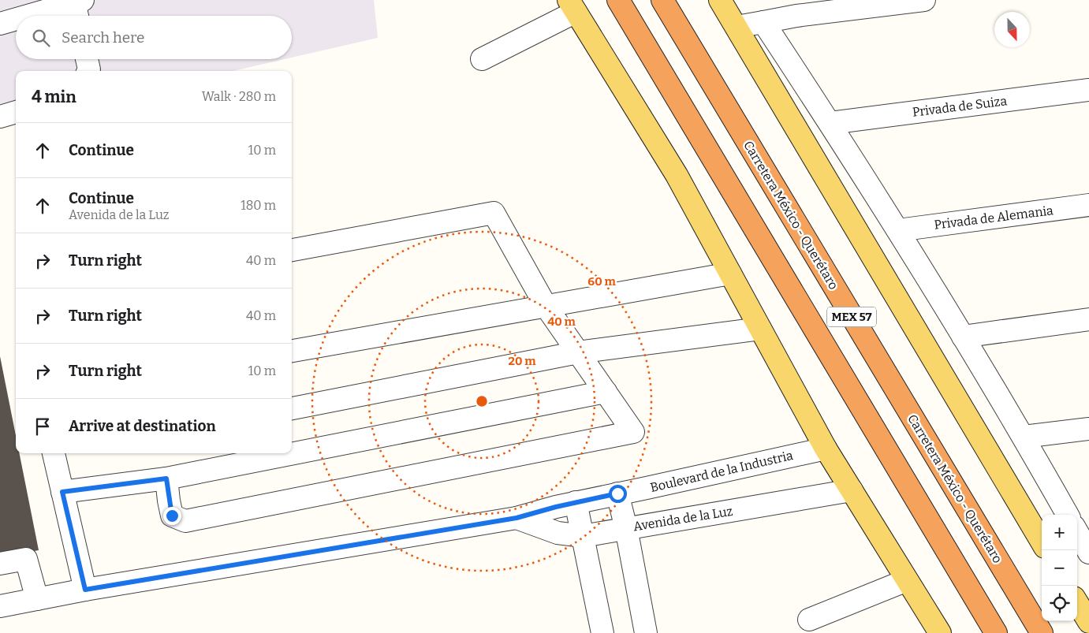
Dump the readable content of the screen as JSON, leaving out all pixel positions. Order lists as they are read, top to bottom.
{
  "streets": {
    "highway": ["Carretera México - Querétaro", "MEX 57"],
    "street": [
      "Privada de Suiza",
      "Privada de Alemania",
      "Boulevard de la Industria",
      "Avenida de la Luz"
    ]
  },
  "crossings": [
    ["Boulevard de la Industria", "Avenida de la Luz"]
  ],
  "north": "bottom",
  "page": {
    "search": "Search here",
    "heading": ["4 min", "Walk · 280 m"],
    "list": [
      ["Continue", "10 m"],
      ["Continue", "Avenida de la Luz", "180 m"],
      ["Turn right", "40 m"],
      ["Turn right", "40 m"],
      ["Turn right", "10 m"],
      "Arrive at destination"
    ],
    "map_buttons": ["+", "−"]
  },
  "rings": ["60 m", "40 m", "20 m"]
}
